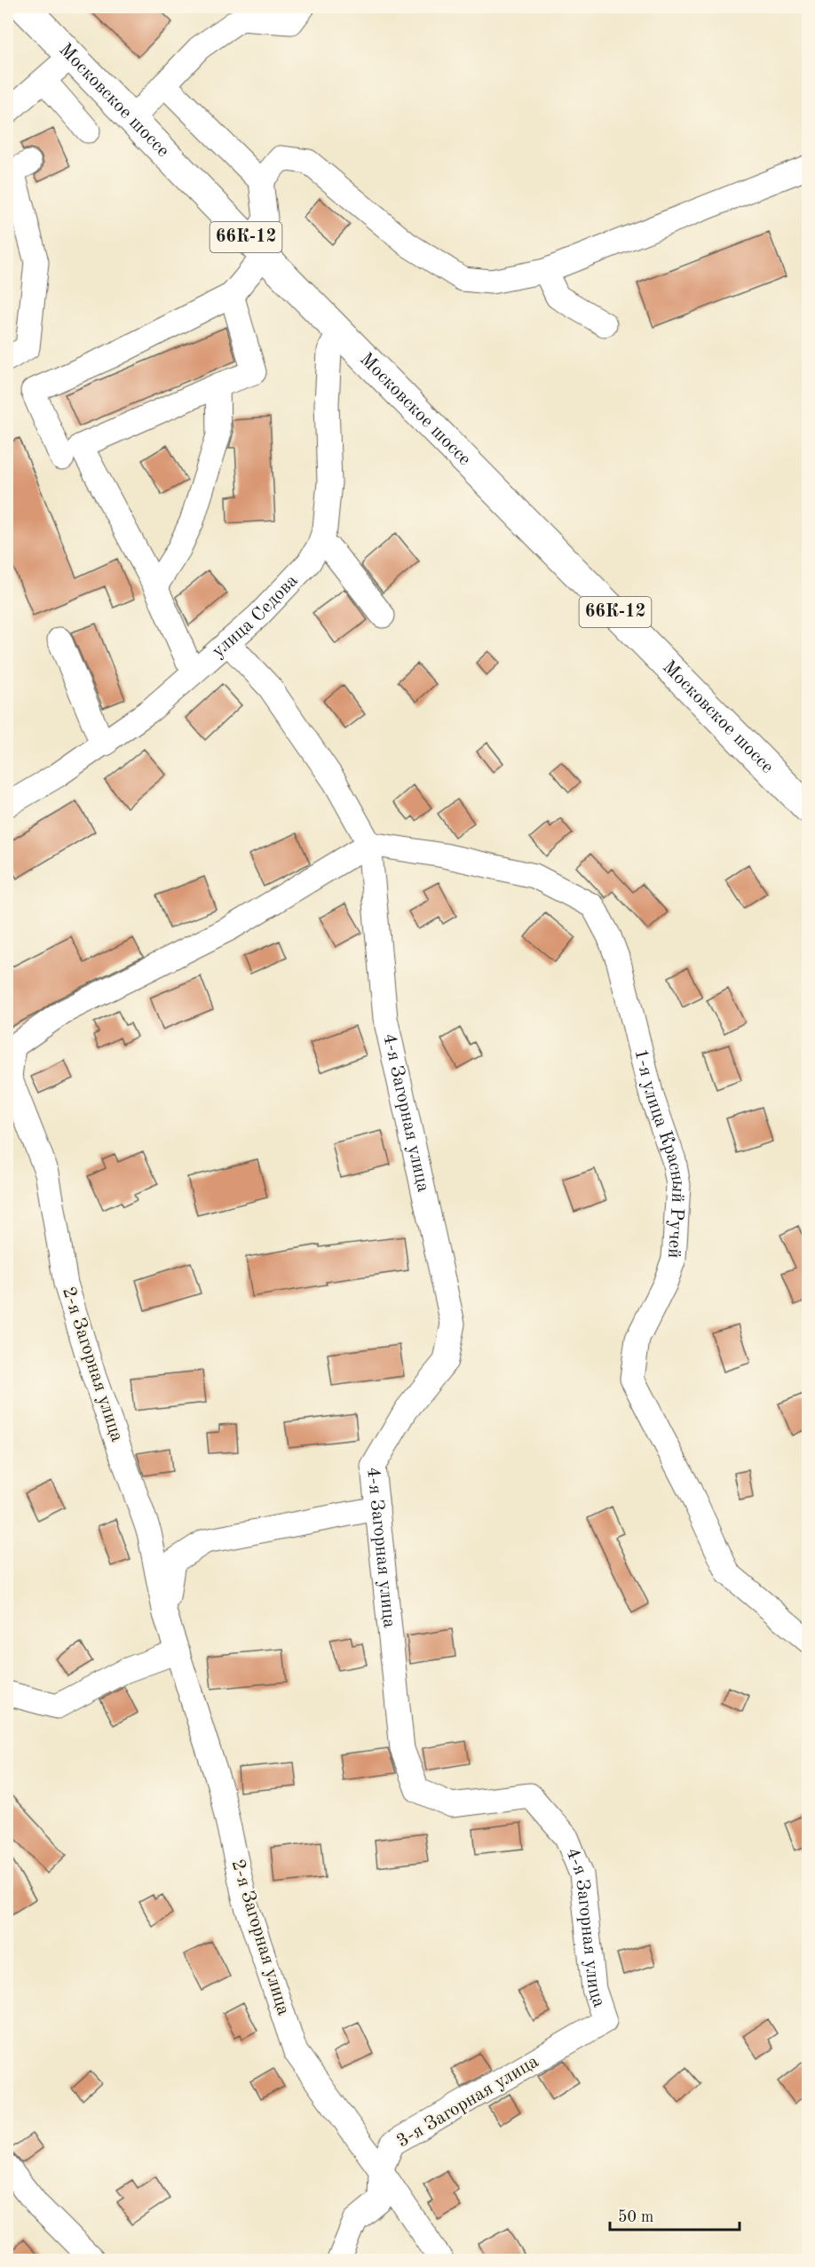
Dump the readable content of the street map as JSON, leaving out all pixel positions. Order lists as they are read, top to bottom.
{
  "streets": {
    "main road": ["Московское шоссе", "66К-12"],
    "street": [
      "улица Седова",
      "4-я Загорная улица",
      "1-я улица Красный Ручей",
      "2-я Загорная улица",
      "3-я Загорная улица"
    ]
  },
  "crossings": [
    ["Московское шоссе", "улица Седова"],
    ["улица Седова", "4-я Загорная улица"],
    ["4-я Загорная улица", "1-я улица Красный Ручей"],
    ["4-я Загорная улица", "2-я Загорная улица"],
    ["4-я Загорная улица", "3-я Загорная улица"],
    ["1-я улица Красный Ручей", "2-я Загорная улица"],
    ["2-я Загорная улица", "3-я Загорная улица"]
  ],
  "scale_bar": "50 m"
}
